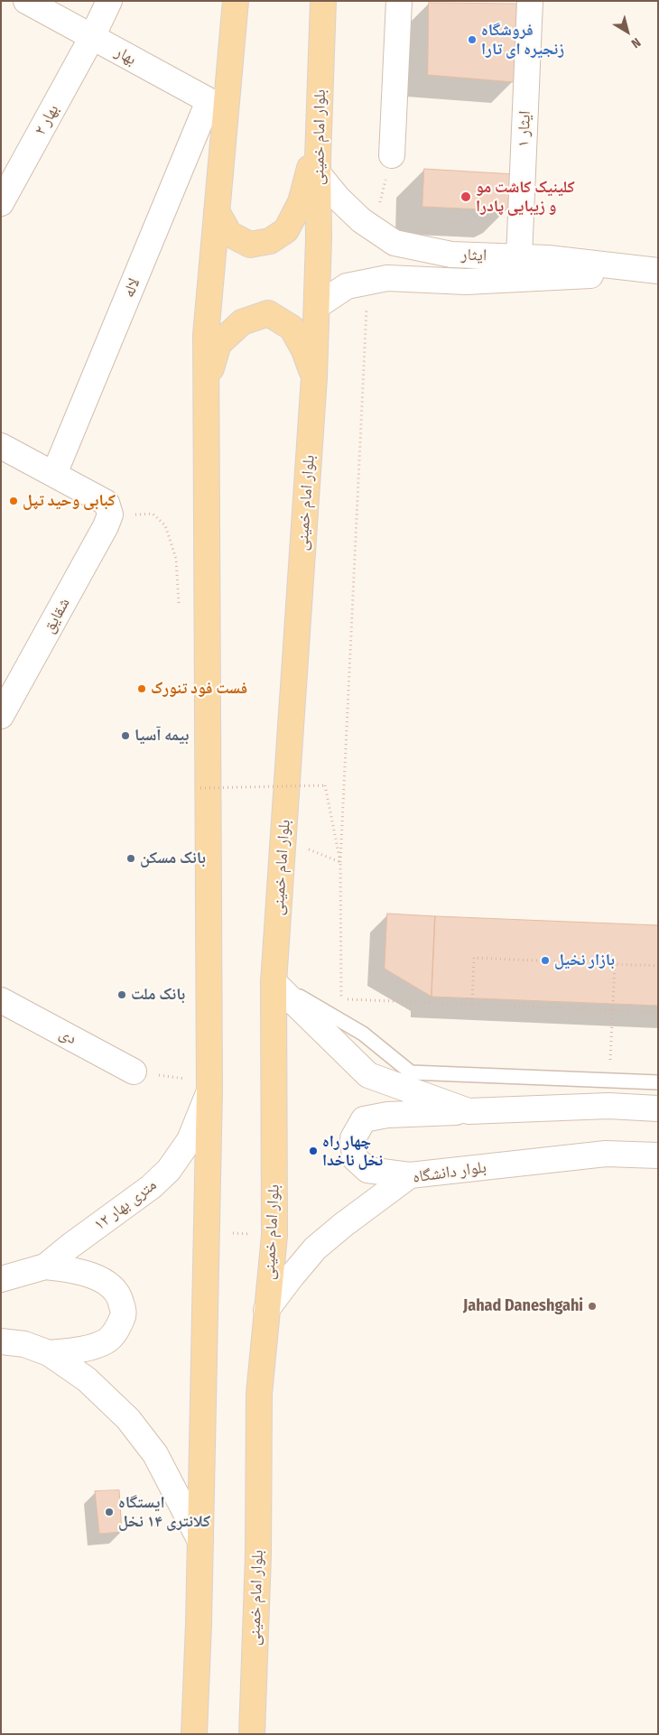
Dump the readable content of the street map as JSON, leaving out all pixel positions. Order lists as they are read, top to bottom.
{
  "streets": {
    "main road": ["بلوار امام خمینی"],
    "street": [
      "بهار",
      "بهار ۲",
      "ایثار ۱",
      "ایثار",
      "لاله",
      "شقایق",
      "دی",
      "بلوار دانشگاه",
      "۱۲ متری بهار"
    ]
  },
  "crossings": [
    ["بهار", "بهار ۲"],
    ["بهار", "لاله"],
    ["ایثار ۱", "ایثار"],
    ["بلوار امام خمینی", "ایثار"],
    ["بلوار امام خمینی", "بلوار دانشگاه"]
  ],
  "places": [
    "فروشگاه زنجیره ای تارا",
    "کلینیک کاشت مو و زیبایی پادرا",
    "کبابی وحید تپل",
    "فست فود تنورک",
    "بیمه آسیا",
    "بانک مسکن",
    "بازار نخیل",
    "بانک ملت",
    "چهار راه نخل ناخدا",
    "Jahad Daneshgahi",
    "ایستگاه کلانتری ۱۴ نخل"
  ],
  "north": "bottom right"
}
